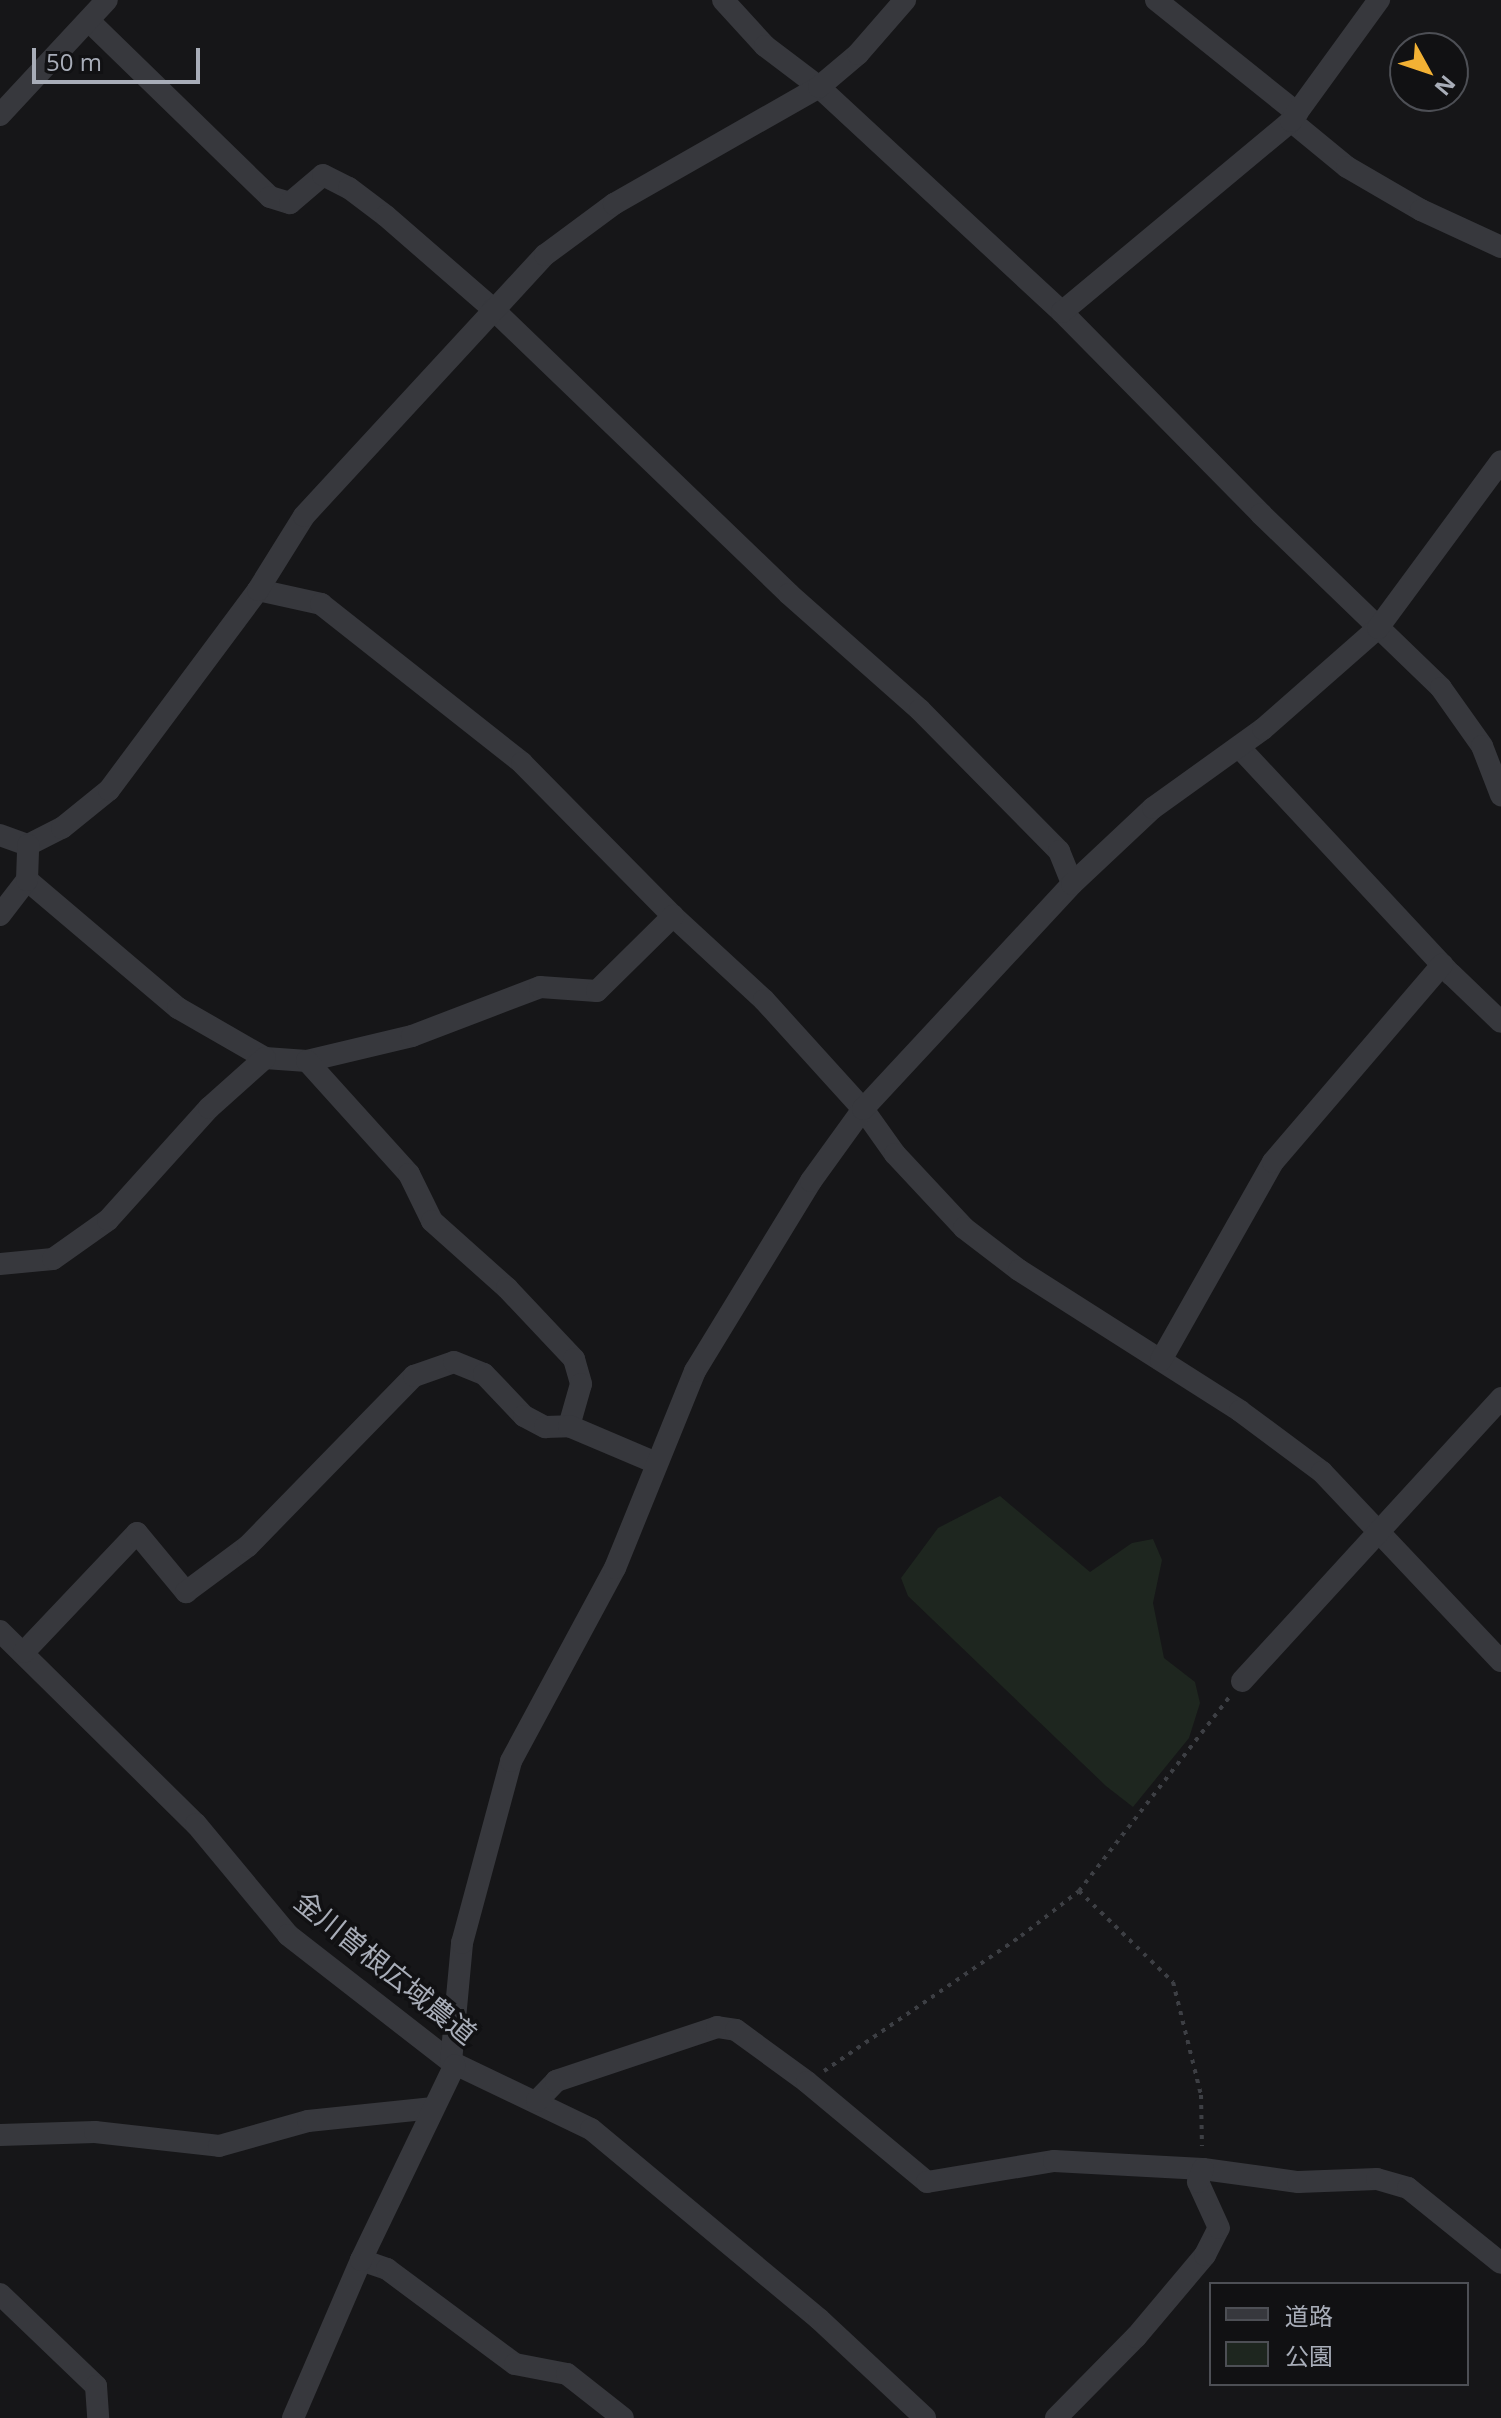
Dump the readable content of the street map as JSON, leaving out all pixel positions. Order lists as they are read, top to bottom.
{
  "streets": {
    "street": ["金川曽根広域農道"]
  },
  "legend": ["道路", "公園"],
  "scale_bar": "50 m",
  "north": "bottom right"
}
